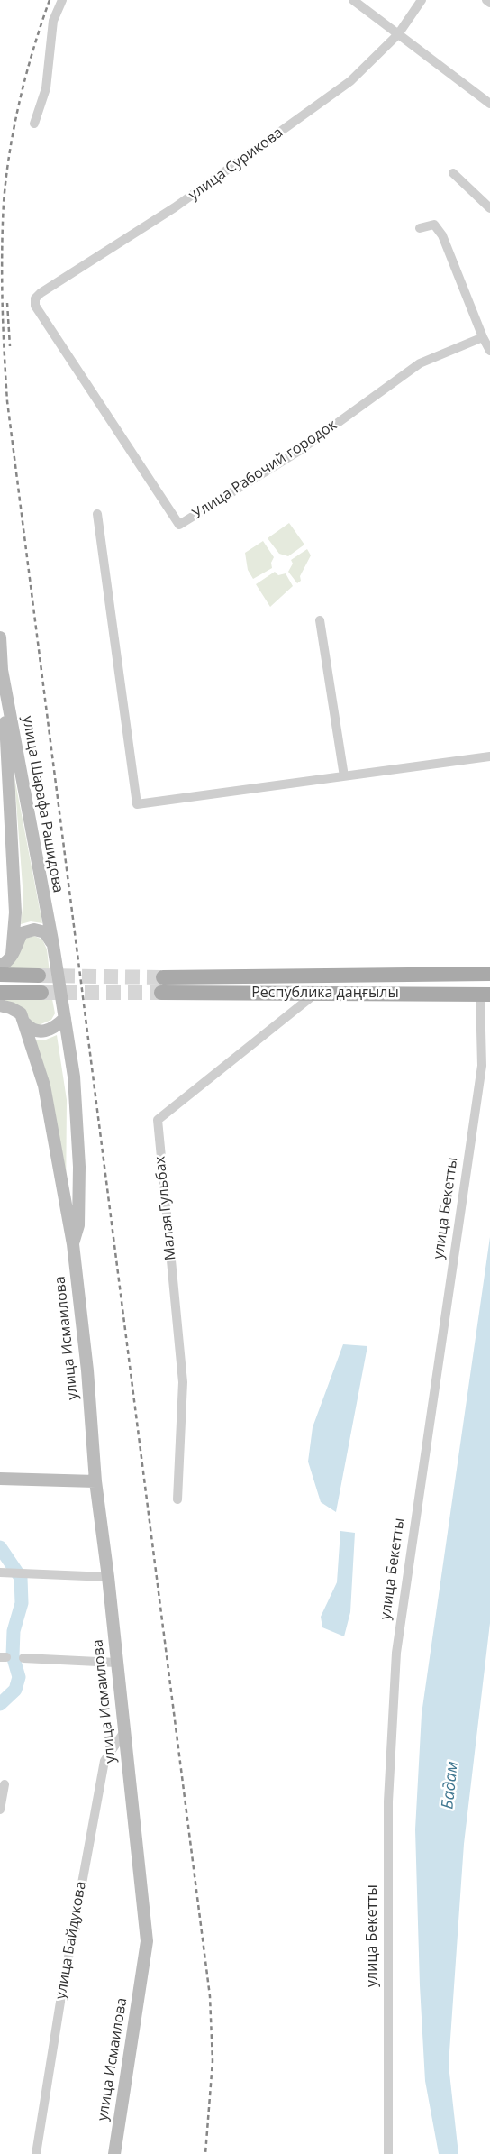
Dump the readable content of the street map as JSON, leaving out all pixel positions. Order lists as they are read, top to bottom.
{
  "streets": {
    "main road": ["улица Шарафа Рашидова", "Республика даңғылы", "улица Исмаилова"],
    "street": [
      "улица Сурикова",
      "Улица Рабочий городок",
      "Малая Гульбах",
      "улица Бекетты",
      "улица Байдукова"
    ]
  },
  "crossings": [
    ["улица Сурикова", "Улица Рабочий городок"],
    ["улица Шарафа Рашидова", "улица Исмаилова"],
    ["Республика даңғылы", "Малая Гульбах"],
    ["Республика даңғылы", "улица Бекетты"],
    ["улица Исмаилова", "улица Байдукова"]
  ],
  "water": ["Бадам"]
}
